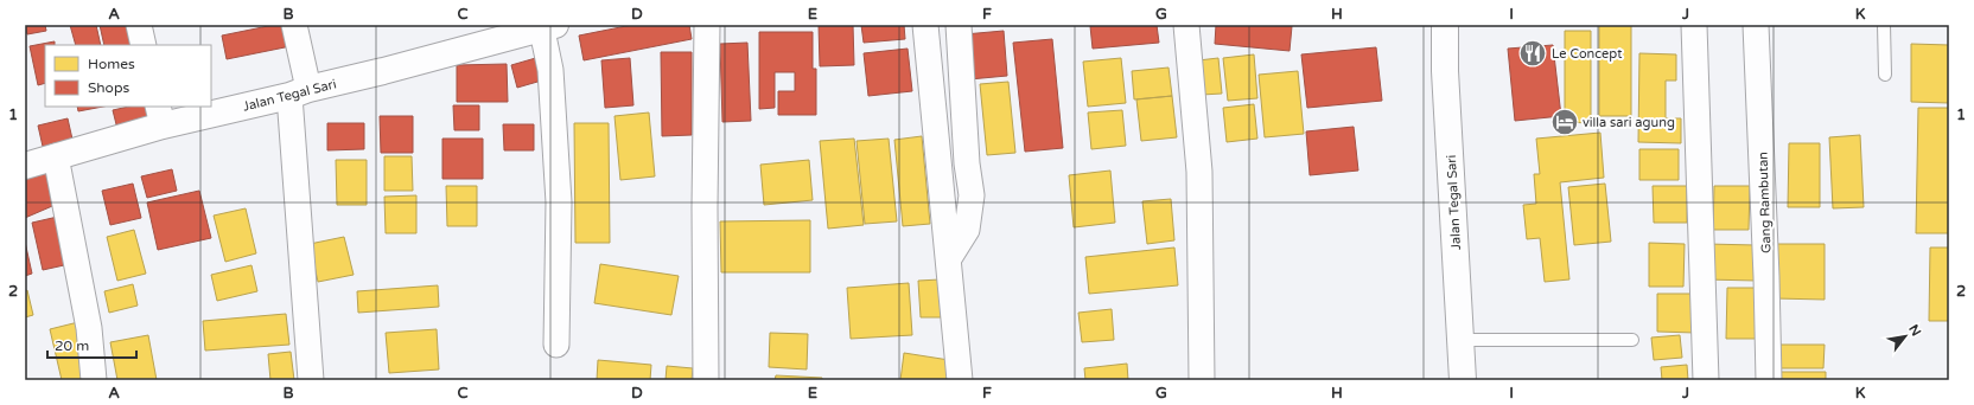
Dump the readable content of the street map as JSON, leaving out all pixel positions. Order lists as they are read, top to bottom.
{
  "streets": {
    "street": ["Jalan Tegal Sari", "Gang Rambutan"]
  },
  "places": {
    "restaurant": ["Le Concept"],
    "hotel": ["villa sari agung"]
  },
  "legend": ["Homes", "Shops"],
  "scale_bar": "20 m",
  "north": "top right",
  "grid": {
    "columns": [
      "A",
      "B",
      "C",
      "D",
      "E",
      "F",
      "G",
      "H",
      "I",
      "J",
      "K"
    ],
    "rows": ["1", "2"]
  }
}
